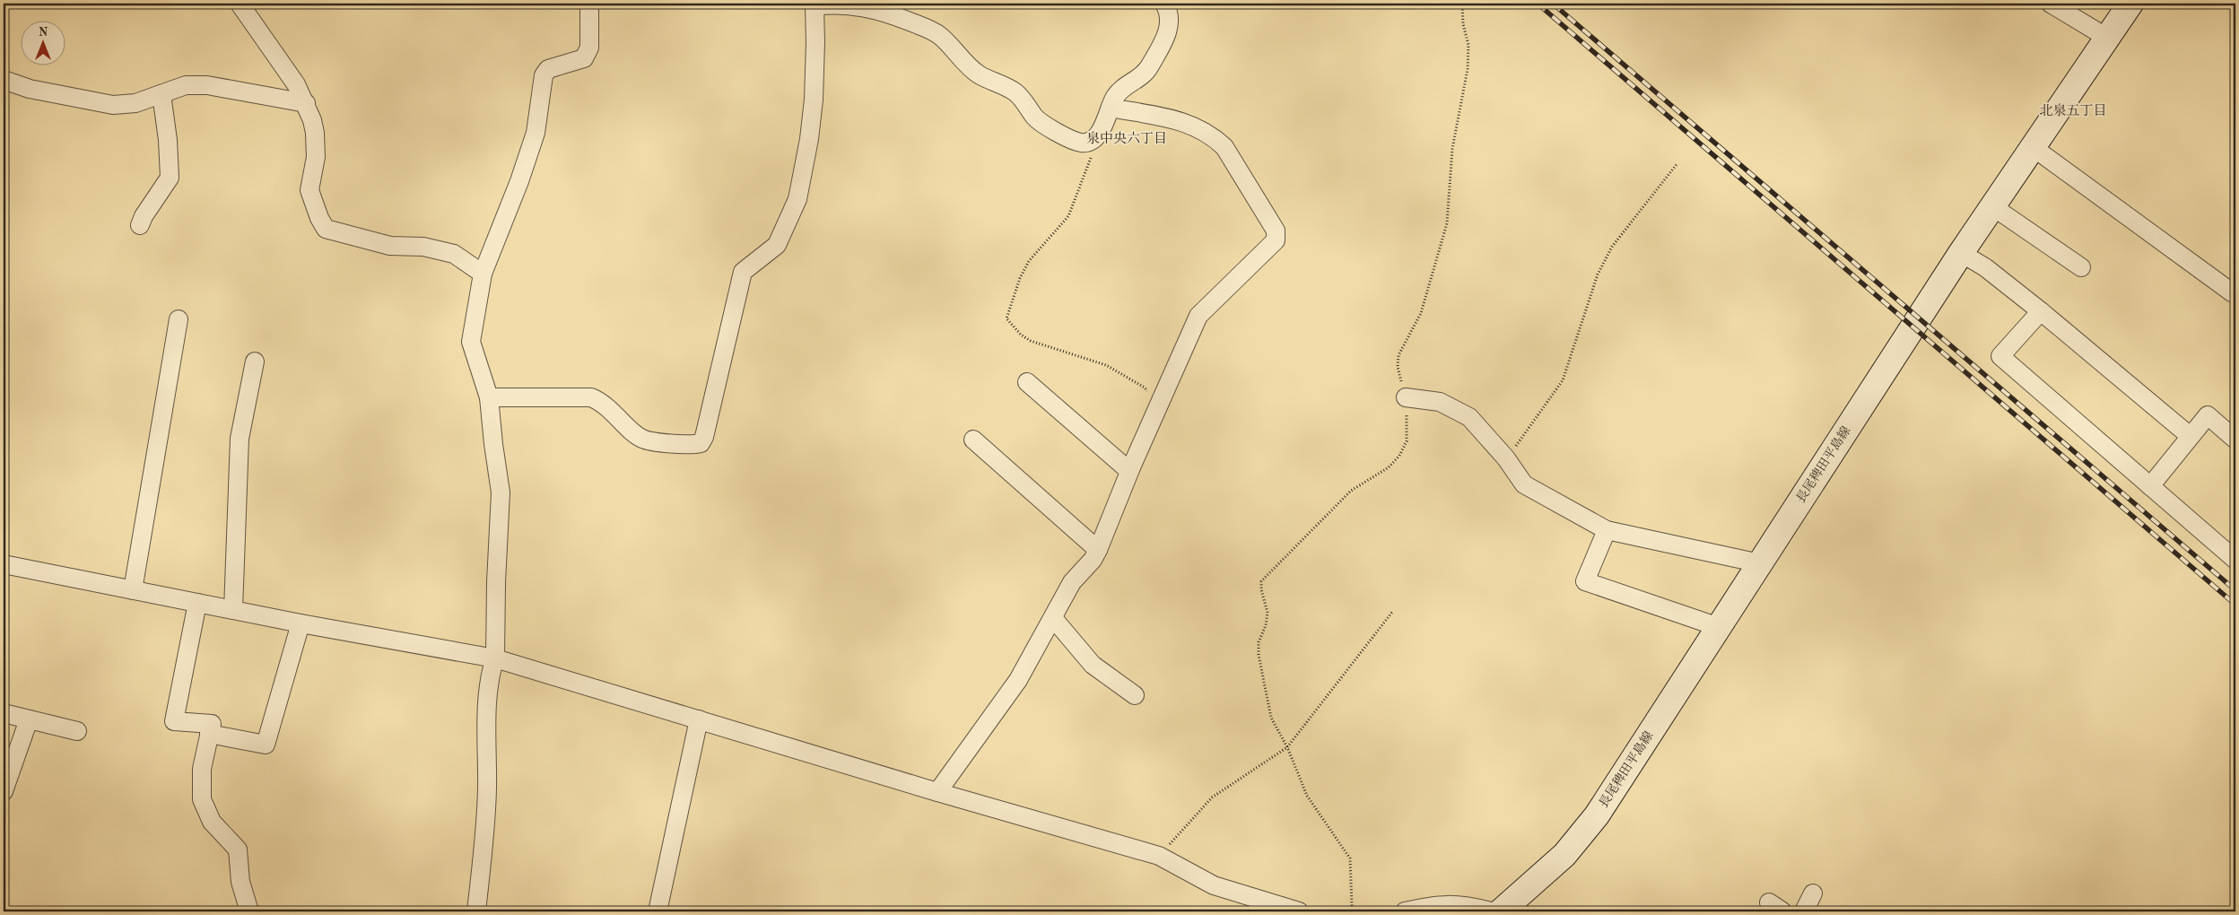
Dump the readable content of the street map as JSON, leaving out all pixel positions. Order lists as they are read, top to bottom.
{
  "streets": {
    "main road": ["長尾稗田平島線"]
  },
  "districts": ["北泉五丁目", "泉中央六丁目"],
  "north": "top"
}
